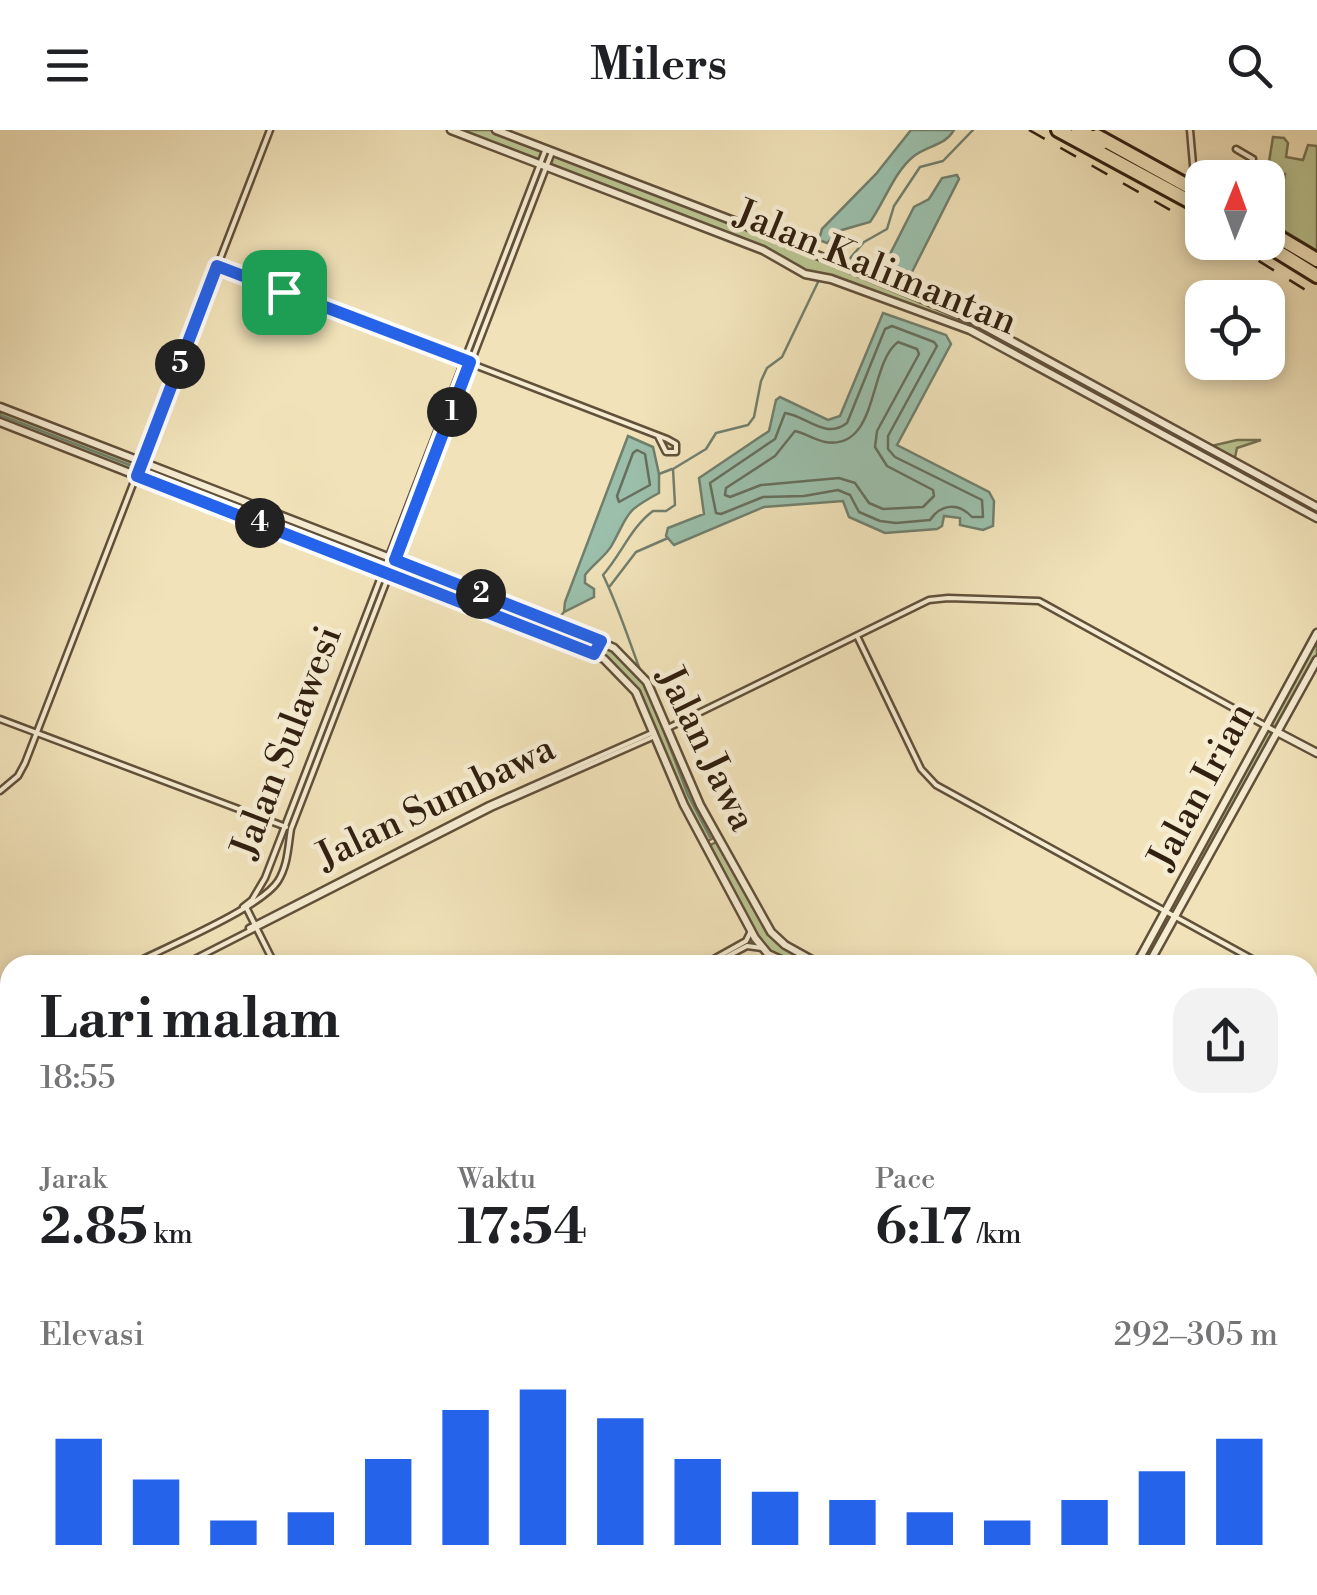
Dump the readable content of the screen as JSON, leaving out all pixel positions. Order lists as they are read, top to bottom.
{
  "streets": {
    "street": [
      "Jalan Kalimantan",
      "Jalan Sulawesi",
      "Jalan Jawa",
      "Jalan Irian",
      "Jalan Sumbawa"
    ]
  },
  "crossings": [
    ["Jalan Kalimantan", "Jalan Sulawesi"],
    ["Jalan Sulawesi", "Jalan Jawa"],
    ["Jalan Jawa", "Jalan Sumbawa"]
  ],
  "north": "top",
  "page": {
    "header": "Milers",
    "pins": [
      "5",
      "1",
      "4",
      "2"
    ],
    "heading": ["Lari malam", "18:55"],
    "stats": [
      ["Jarak", "2.85 km"],
      ["Waktu", "17:54"],
      ["Pace", "6:17 /km"]
    ],
    "chart": ["Elevasi", "292–305 m"]
  }
}
